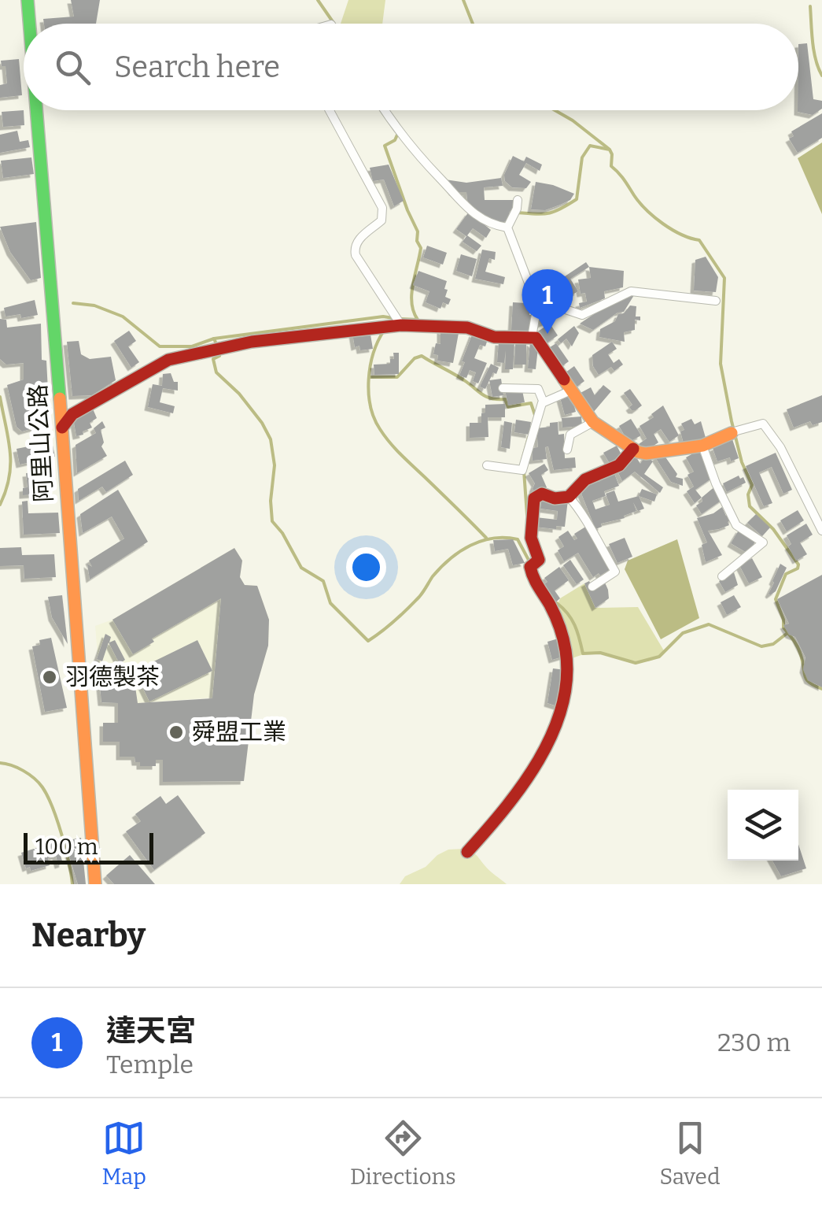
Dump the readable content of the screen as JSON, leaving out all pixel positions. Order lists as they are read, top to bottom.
{
  "streets": {
    "street": ["阿里山公路"]
  },
  "places": ["羽德製茶", "舜盟工業"],
  "scale_bar": "100 m",
  "page": {
    "search": "Search here",
    "pins": "1",
    "scale": "100 m",
    "heading": "Nearby",
    "list": [
      {
        "mark": "1",
        "name": "達天宮",
        "note": "Temple",
        "value": "230 m"
      }
    ],
    "nav": ["Map", "Directions", "Saved"]
  }
}
